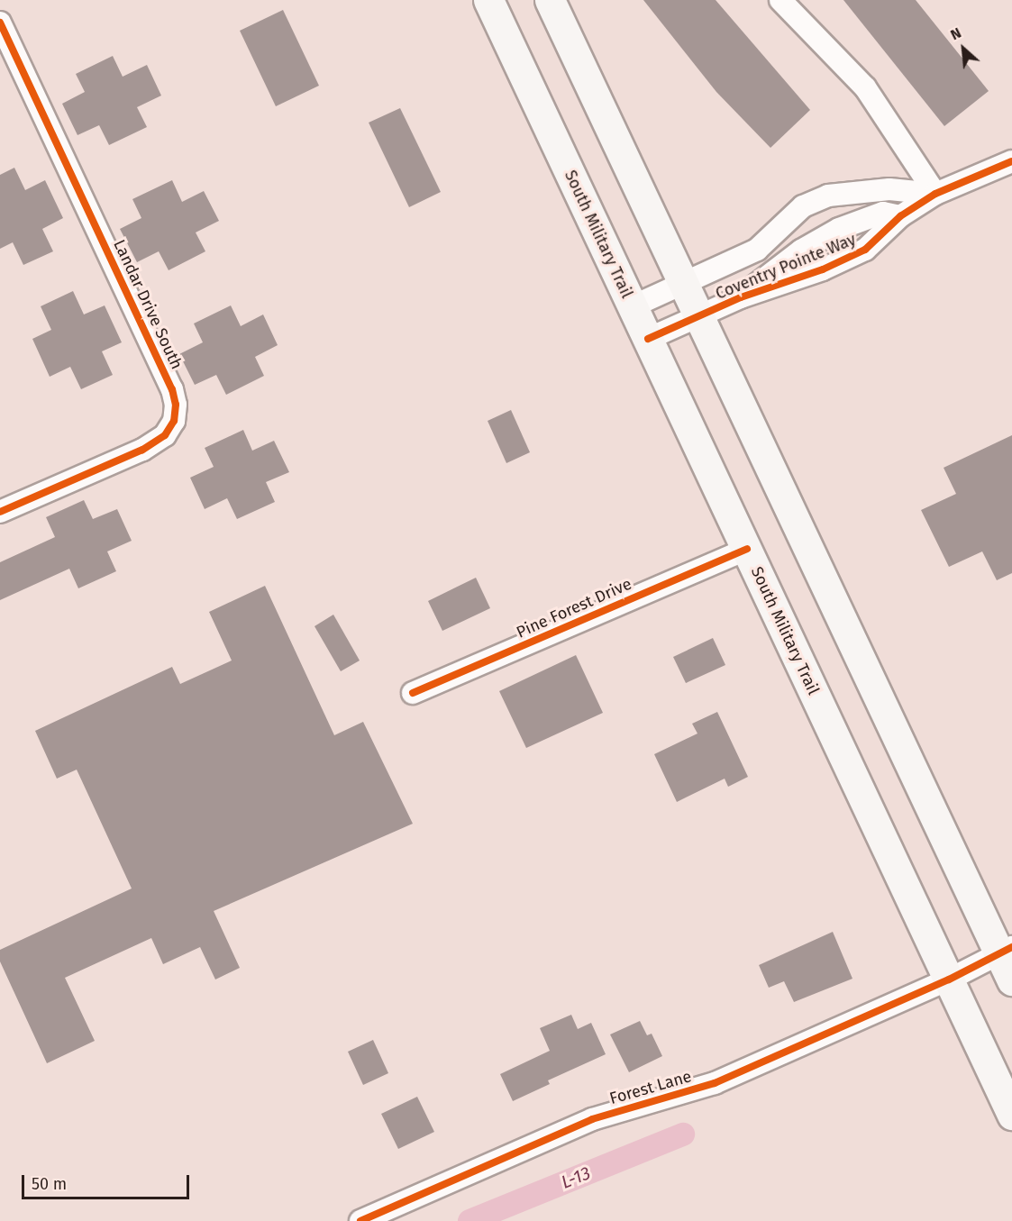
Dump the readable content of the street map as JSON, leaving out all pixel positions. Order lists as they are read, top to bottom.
{
  "streets": {
    "main road": ["South Military Trail"],
    "street": [
      "Coventry Pointe Way",
      "Landar Drive South",
      "Pine Forest Drive",
      "Forest Lane"
    ]
  },
  "crossings": [
    ["South Military Trail", "Coventry Pointe Way"],
    ["South Military Trail", "Pine Forest Drive"],
    ["South Military Trail", "Forest Lane"]
  ],
  "water": ["L-13"],
  "scale_bar": "50 m",
  "north": "top left"
}
